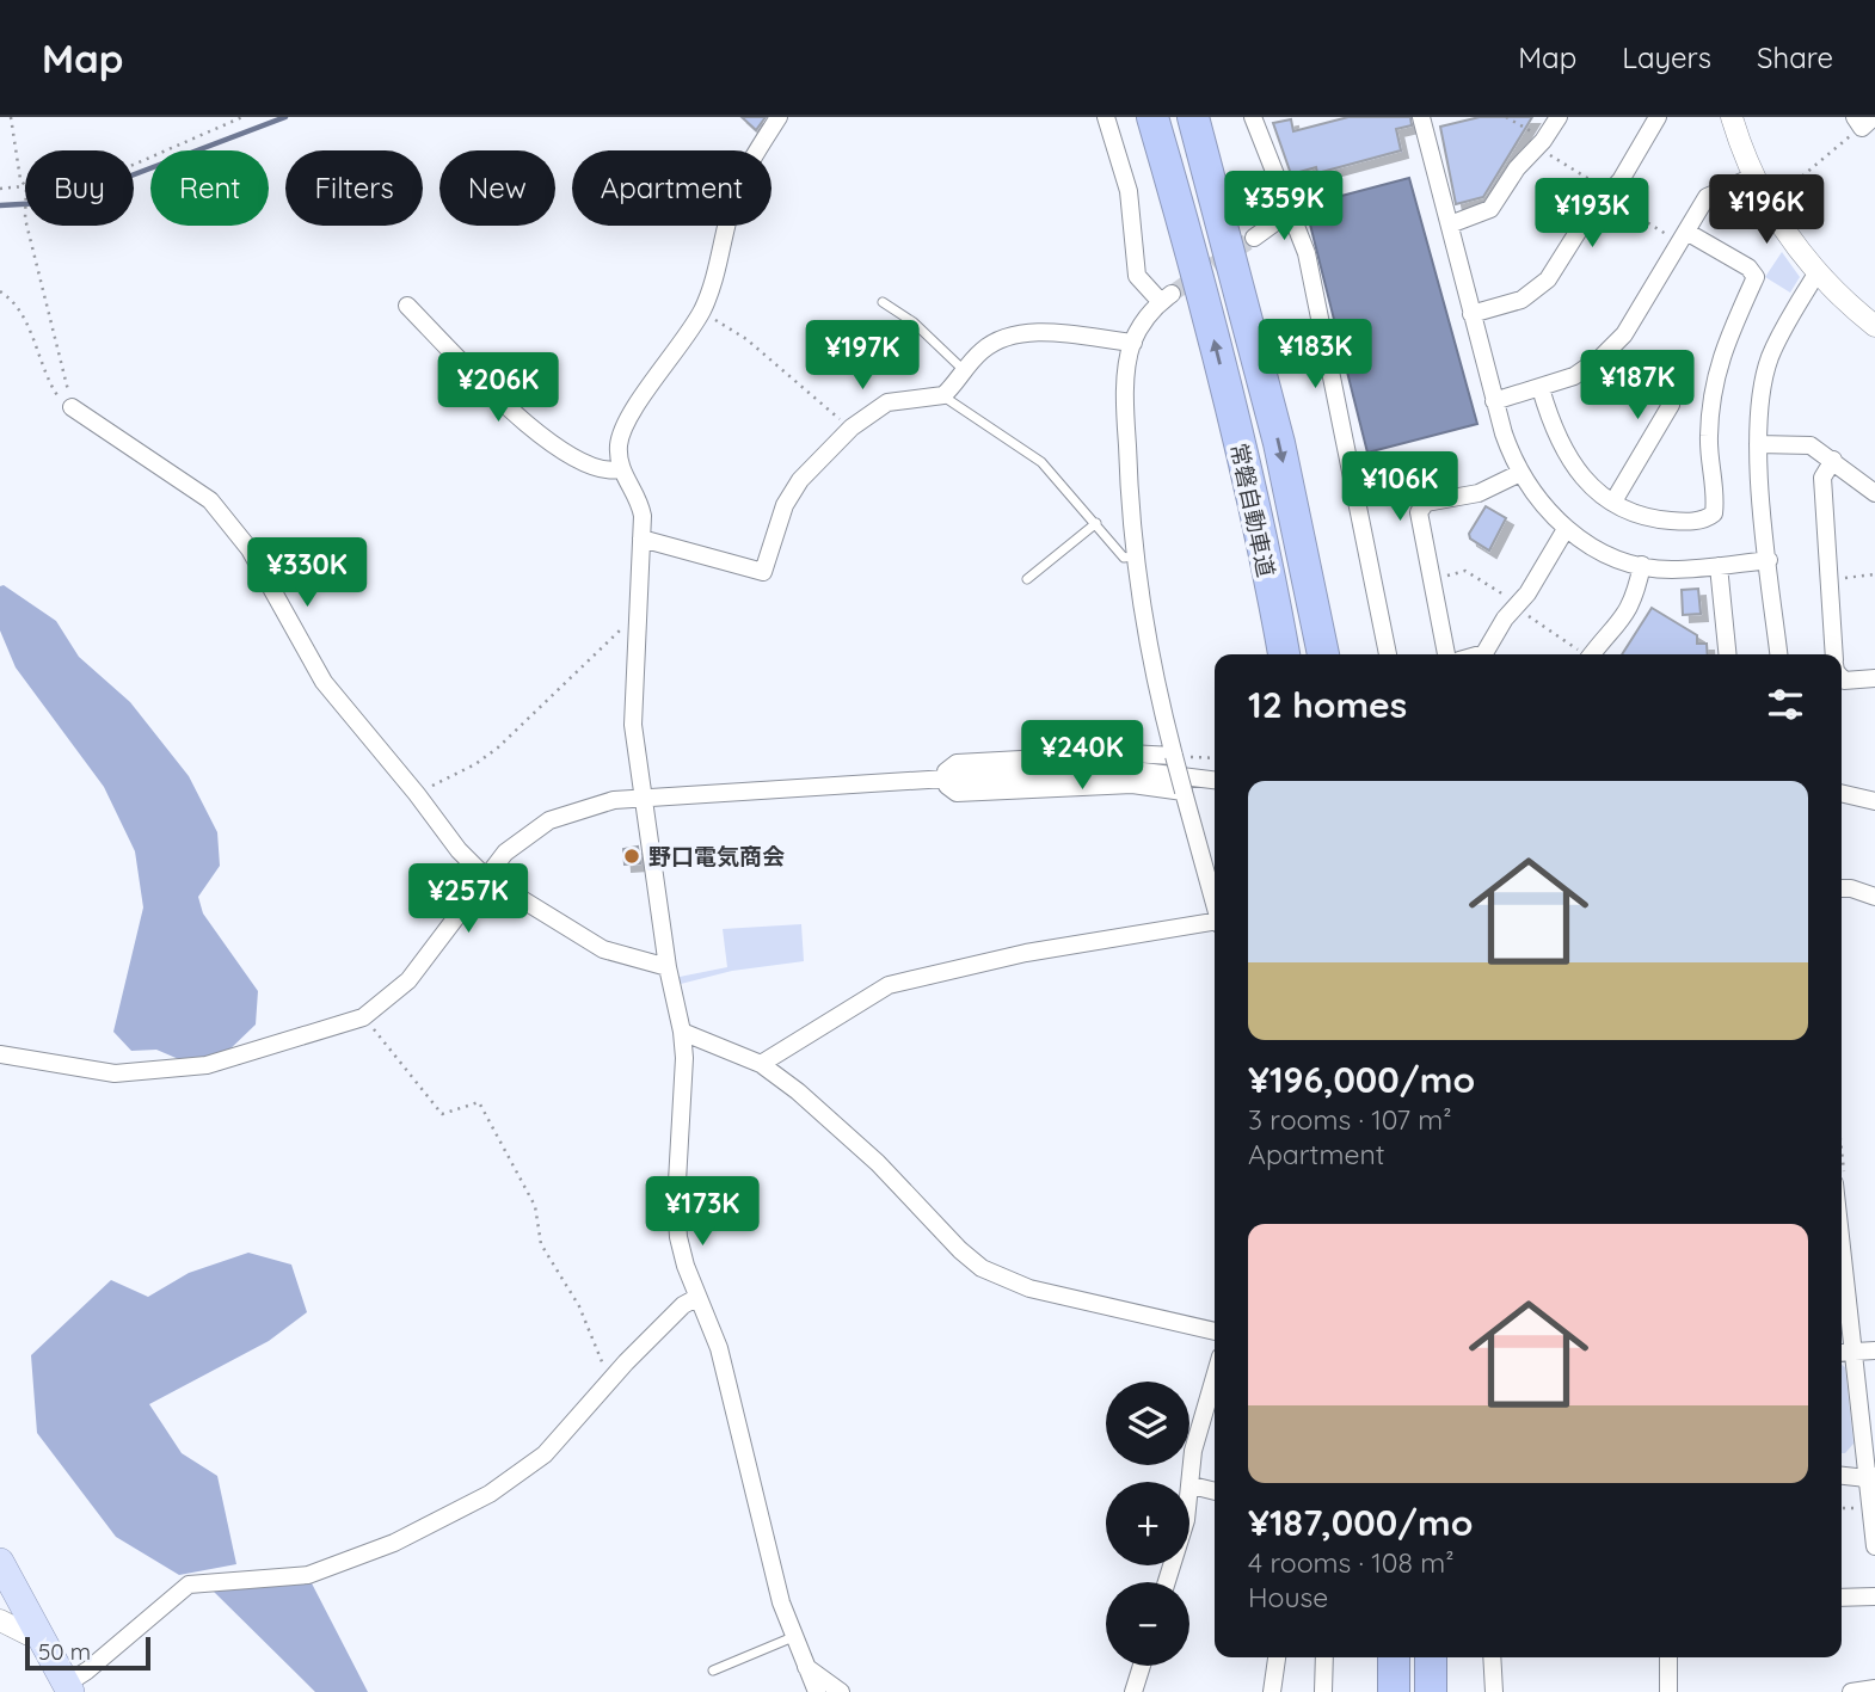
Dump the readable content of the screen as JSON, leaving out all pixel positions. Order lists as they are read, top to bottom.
{
  "streets": {
    "highway": ["常磐自動車道"]
  },
  "places": ["野口電気商会"],
  "scale_bar": "50 m",
  "page": {
    "header": "Map",
    "nav": ["Map", "Layers", "Share"],
    "chip": [
      "Buy",
      "Rent",
      "Filters",
      "New",
      "Apartment"
    ],
    "price": [
      "¥359K",
      "¥196K",
      "¥193K",
      "¥183K",
      "¥197K",
      "¥187K",
      "¥206K",
      "¥106K",
      "¥330K",
      "¥240K",
      "¥257K",
      "¥173K"
    ],
    "heading": "12 homes",
    "list": [
      {
        "name": "¥196,000/mo",
        "note": "3 rooms · 107 m² · Apartment"
      },
      {
        "name": "¥187,000/mo",
        "note": "4 rooms · 108 m² · House"
      }
    ],
    "map_buttons": ["+", "−"],
    "scale": "50 m"
  }
}
